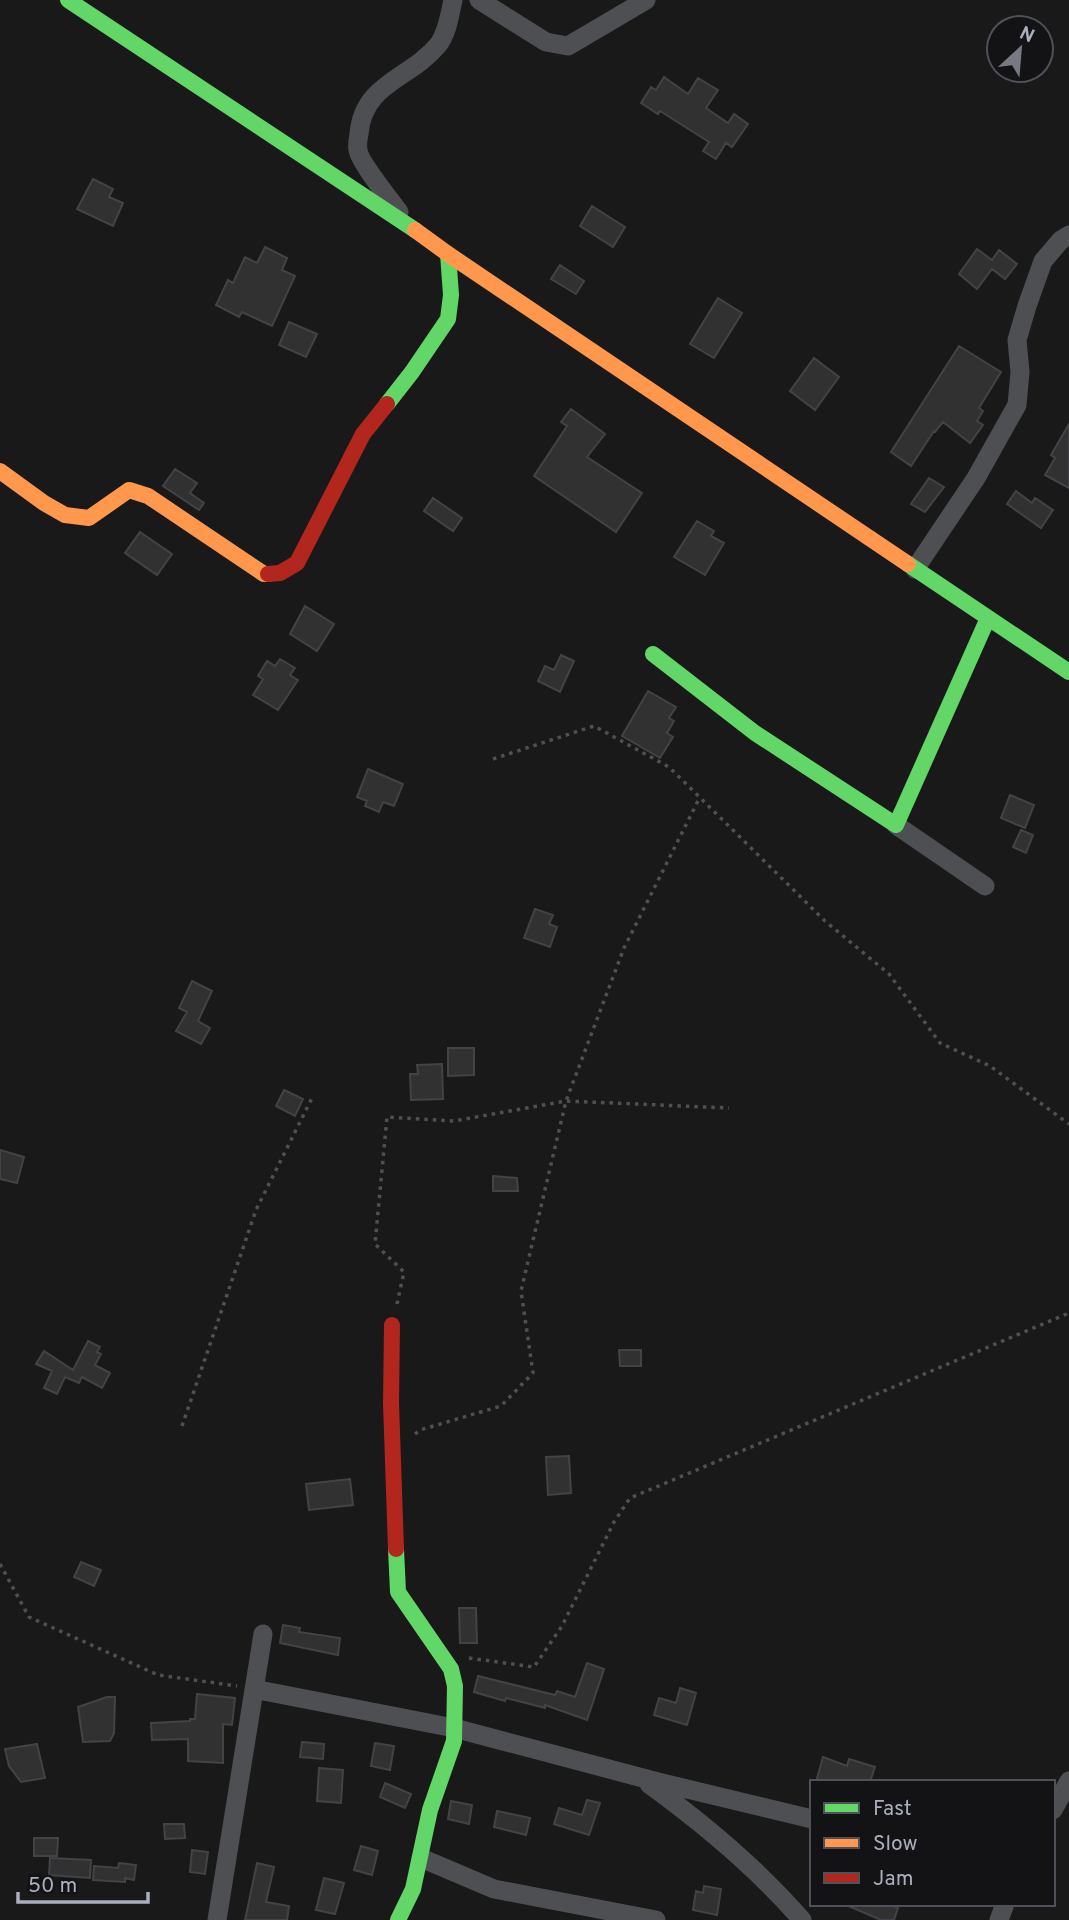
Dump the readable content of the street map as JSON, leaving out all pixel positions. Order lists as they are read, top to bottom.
{
  "legend": ["Fast", "Slow", "Jam"],
  "scale_bar": "50 m",
  "north": "top right"
}
